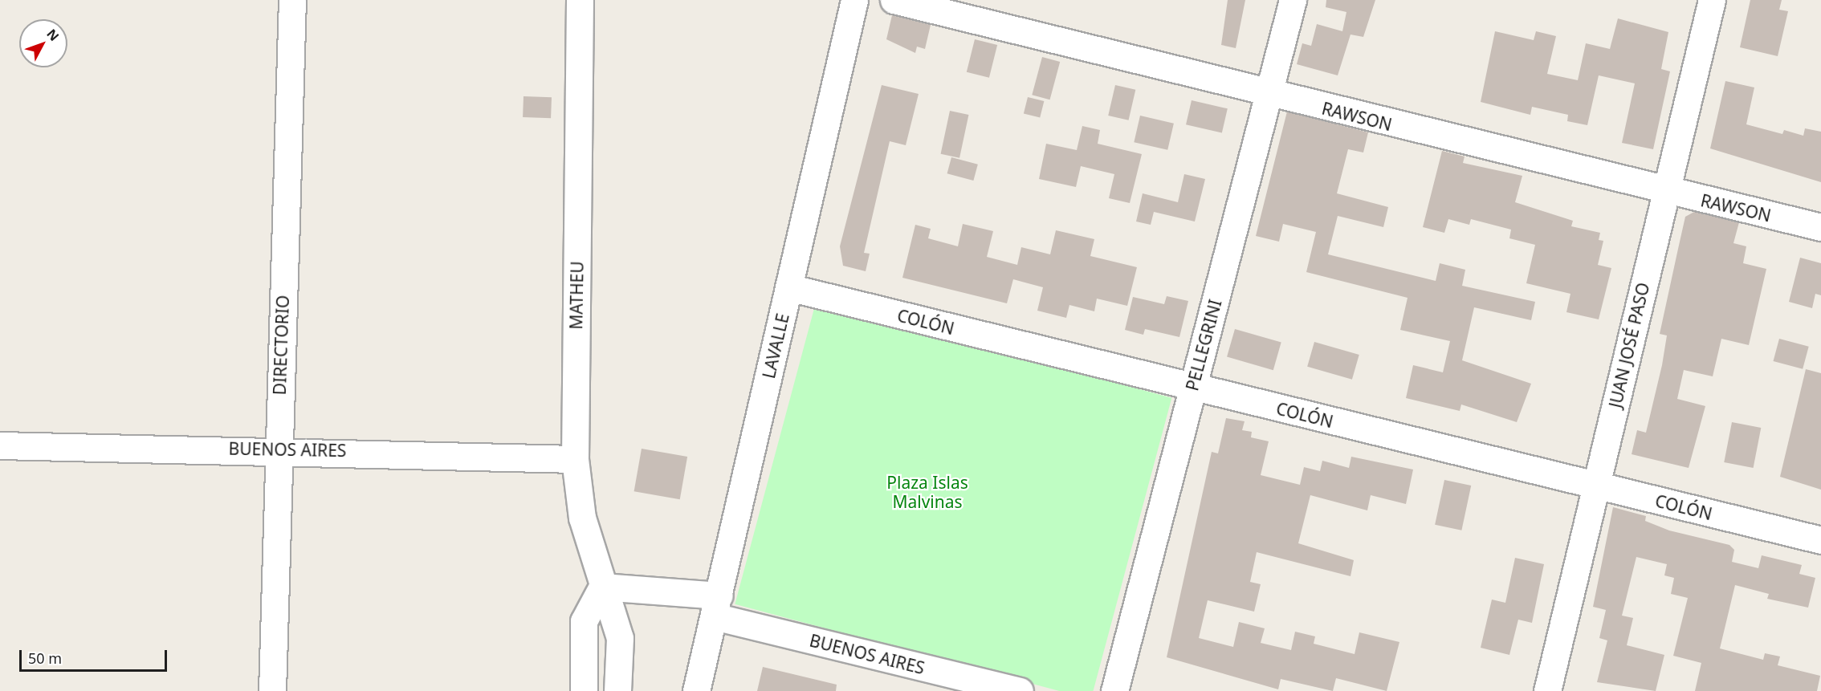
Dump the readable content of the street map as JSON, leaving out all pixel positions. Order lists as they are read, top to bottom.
{
  "streets": {
    "street": [
      "RAWSON",
      "MATHEU",
      "COLÓN",
      "DIRECTORIO",
      "PELLEGRINI",
      "JUAN JOSÉ PASO",
      "LAVALLE",
      "BUENOS AIRES"
    ]
  },
  "crossings": [
    ["RAWSON", "PELLEGRINI"],
    ["RAWSON", "JUAN JOSÉ PASO"],
    ["MATHEU", "BUENOS AIRES"],
    ["COLÓN", "PELLEGRINI"],
    ["COLÓN", "JUAN JOSÉ PASO"],
    ["COLÓN", "LAVALLE"],
    ["DIRECTORIO", "BUENOS AIRES"],
    ["LAVALLE", "BUENOS AIRES"]
  ],
  "parks": ["Plaza Islas Malvinas"],
  "scale_bar": "50 m",
  "north": "top right"
}
